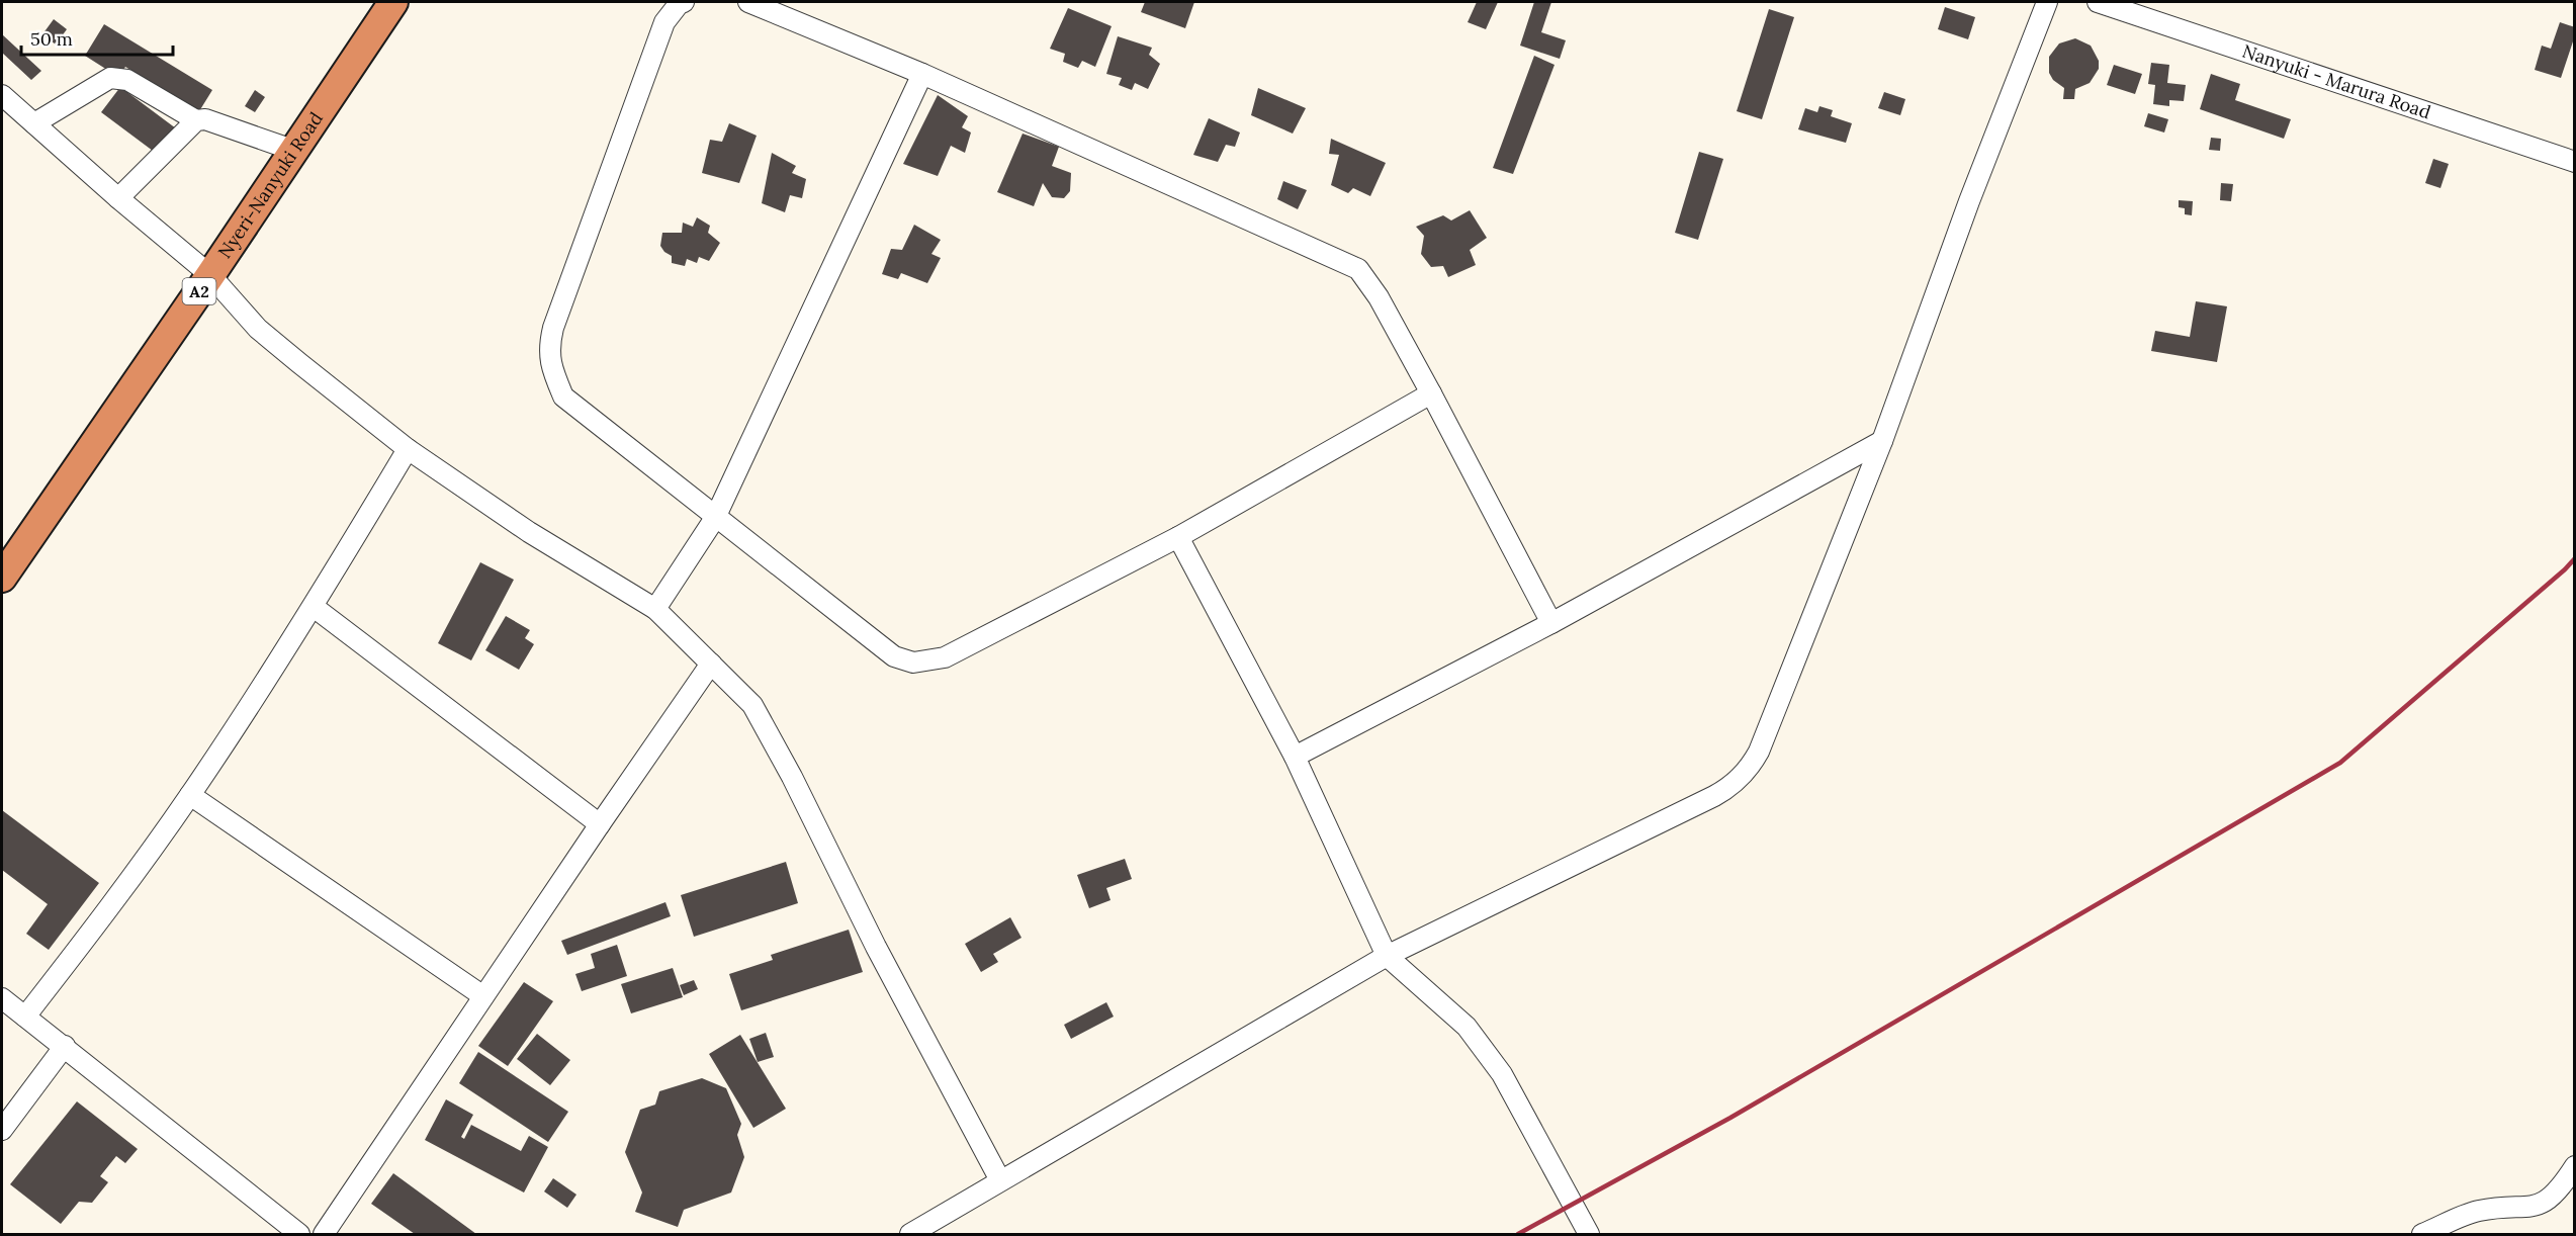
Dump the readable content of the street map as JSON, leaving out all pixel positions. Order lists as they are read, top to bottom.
{
  "streets": {
    "highway": ["Nyeri-Nanyuki Road", "A2"],
    "street": ["Nanyuki - Marura Road"]
  },
  "scale_bar": "50 m"
}
